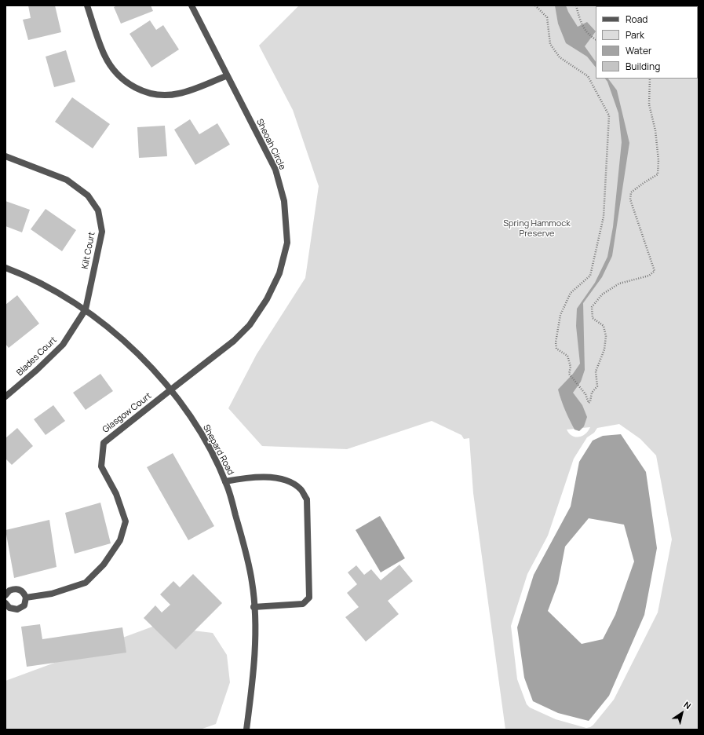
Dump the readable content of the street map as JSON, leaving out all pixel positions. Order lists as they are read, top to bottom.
{
  "streets": {
    "street": [
      "Sheoah Circle",
      "Kilt Court",
      "Blades Court",
      "Glasgow Court",
      "Shepard Road"
    ]
  },
  "crossings": [
    ["Sheoah Circle", "Glasgow Court"],
    ["Sheoah Circle", "Shepard Road"],
    ["Kilt Court", "Blades Court"],
    ["Kilt Court", "Shepard Road"],
    ["Blades Court", "Shepard Road"],
    ["Glasgow Court", "Shepard Road"]
  ],
  "parks": ["Spring Hammock Preserve"],
  "legend": [
    "Road",
    "Park",
    "Water",
    "Building"
  ],
  "north": "top right"
}
